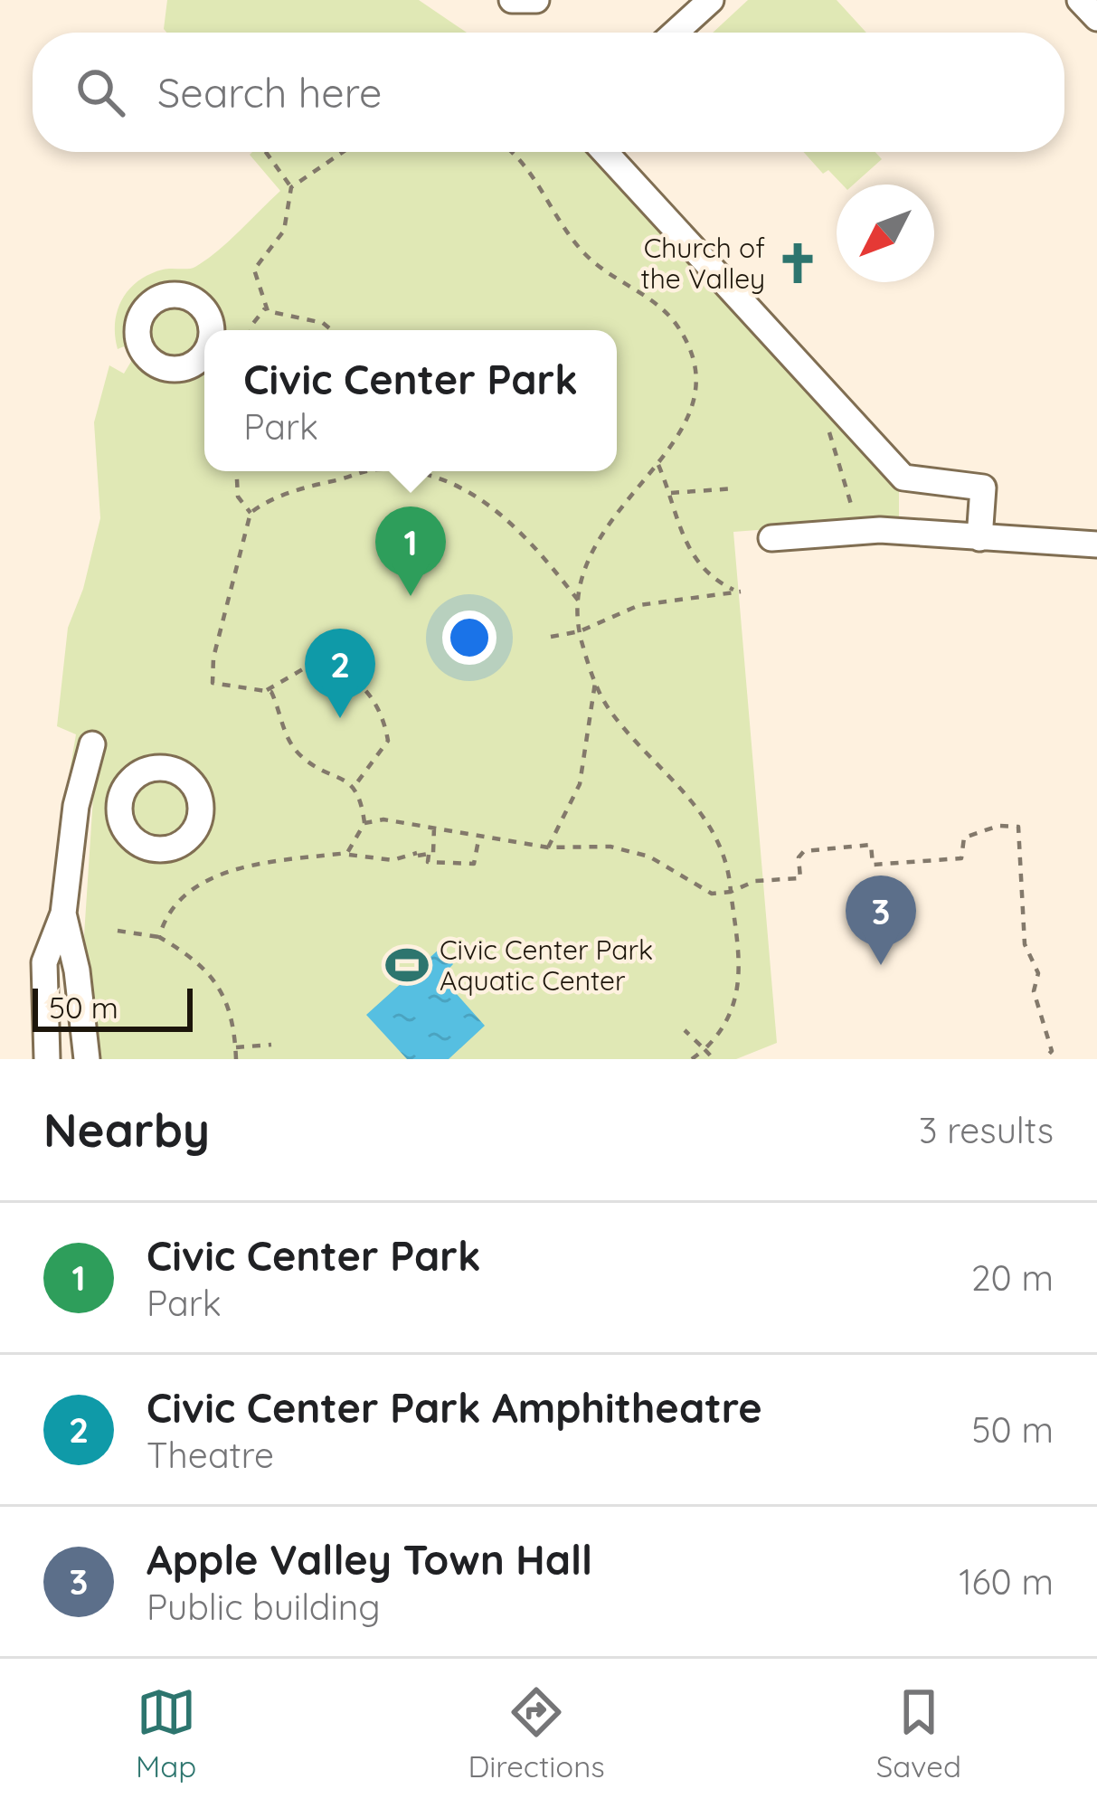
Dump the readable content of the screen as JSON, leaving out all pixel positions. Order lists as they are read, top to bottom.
{
  "places": {
    "church": ["Church of the Valley"],
    "sports": ["Civic Center Park Aquatic Center"]
  },
  "scale_bar": "50 m",
  "north": "bottom left",
  "page": {
    "search": "Search here",
    "popup": ["Civic Center Park", "Park"],
    "pins": ["1", "2", "3"],
    "scale": "50 m",
    "heading": ["Nearby", "3 results"],
    "list": [
      {
        "mark": "1",
        "name": "Civic Center Park",
        "note": "Park",
        "value": "20 m"
      },
      {
        "mark": "2",
        "name": "Civic Center Park Amphitheatre",
        "note": "Theatre",
        "value": "50 m"
      },
      {
        "mark": "3",
        "name": "Apple Valley Town Hall",
        "note": "Public building",
        "value": "160 m"
      }
    ],
    "nav": ["Map", "Directions", "Saved"]
  }
}
